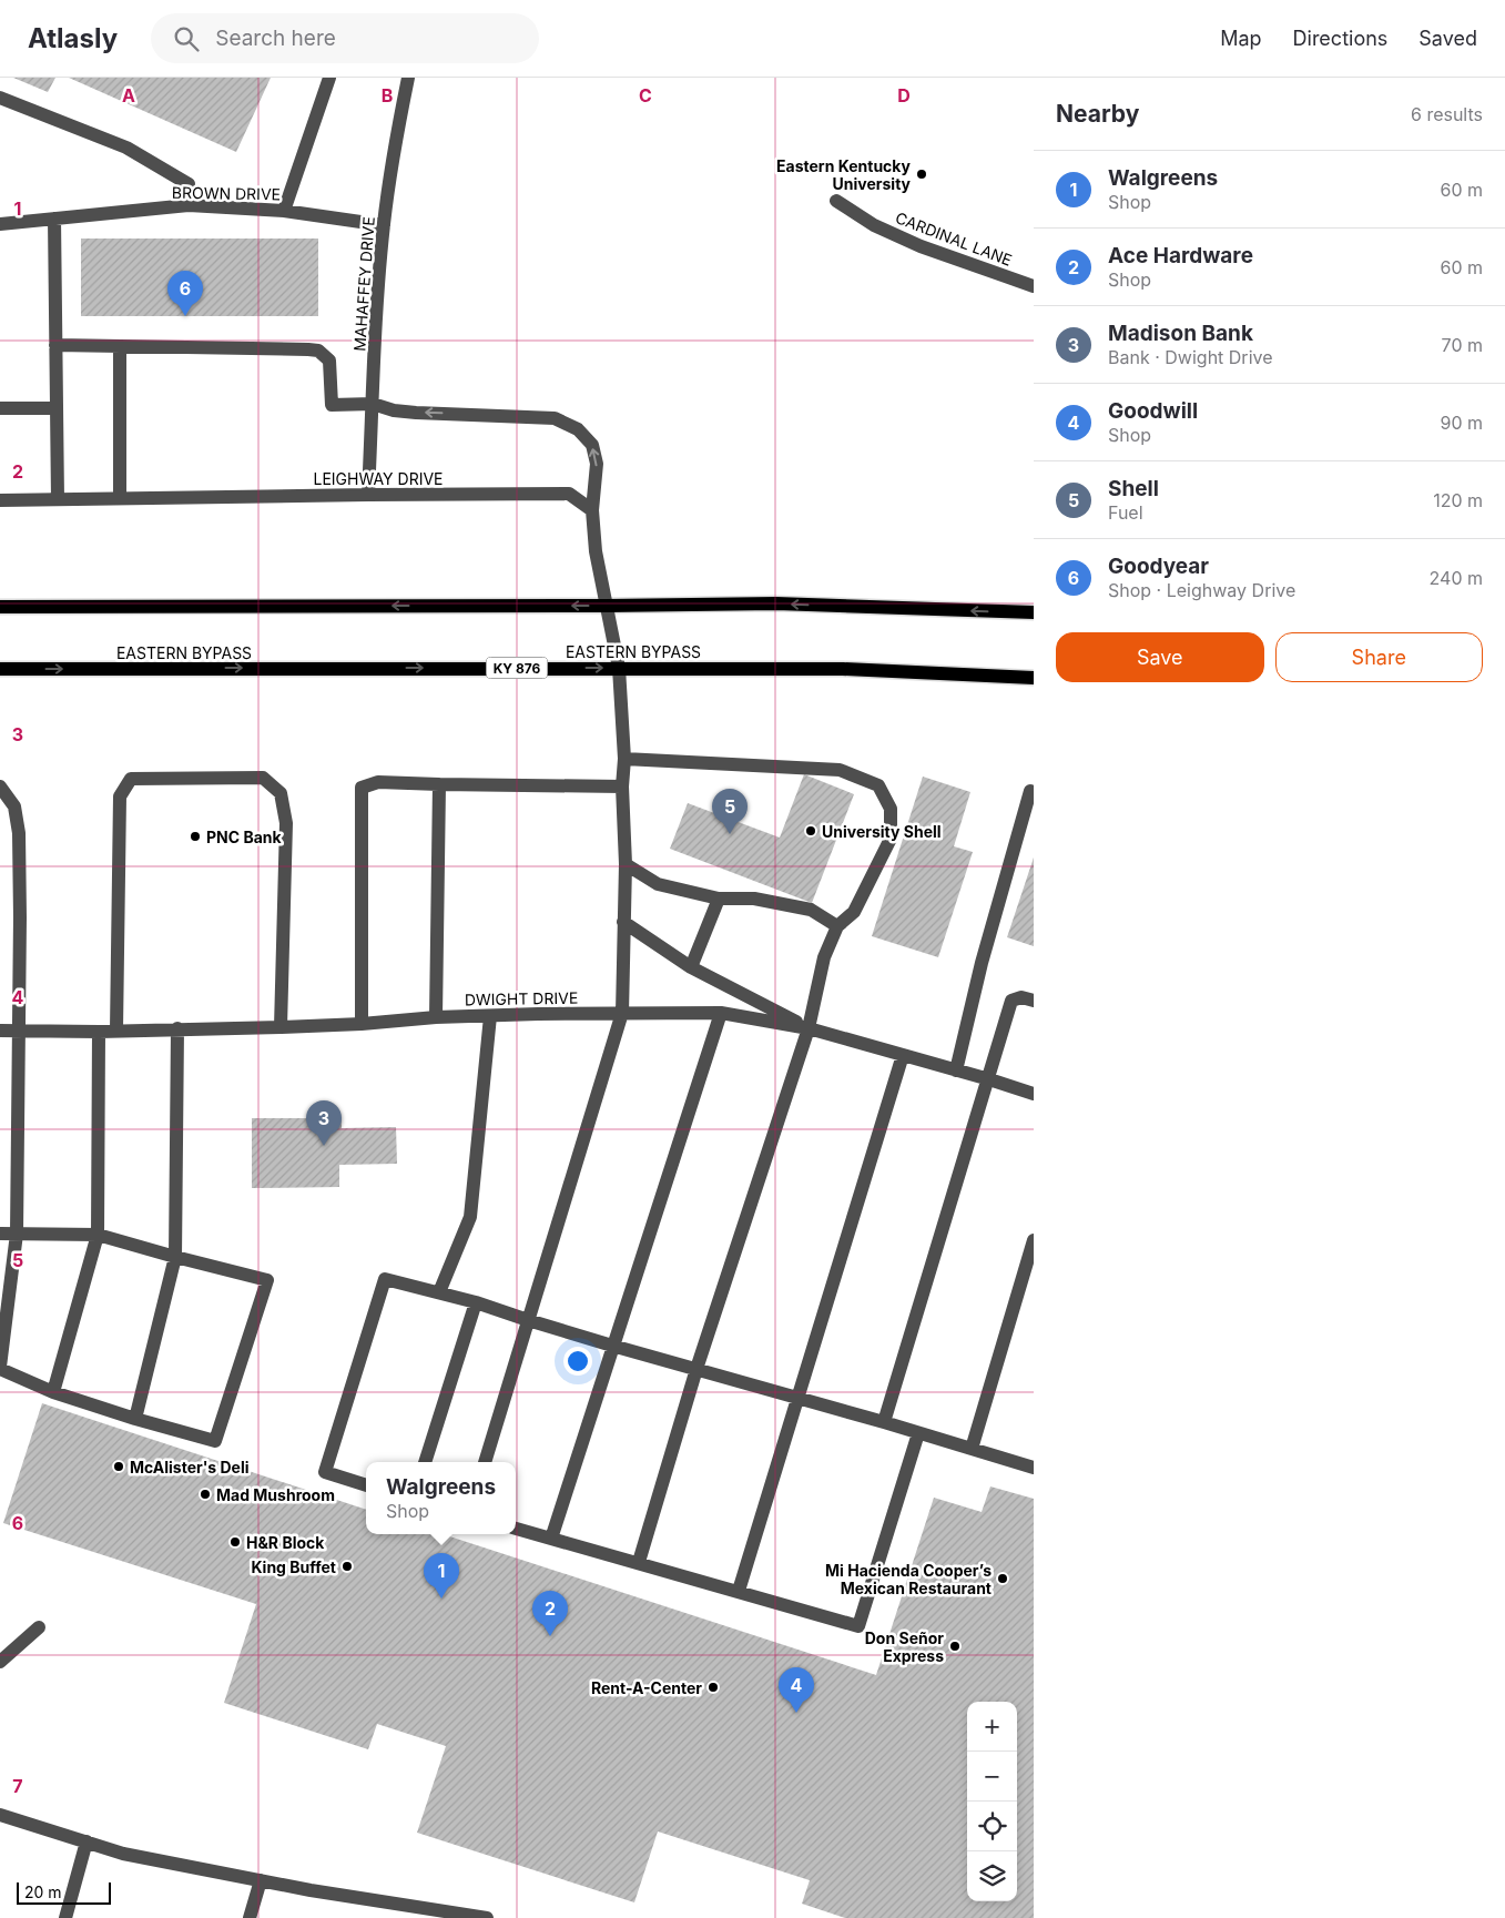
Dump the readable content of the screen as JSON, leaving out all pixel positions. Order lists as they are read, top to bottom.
{
  "streets": {
    "main road": ["EASTERN BYPASS", "KY 876"],
    "street": [
      "BROWN DRIVE",
      "CARDINAL LANE",
      "MAHAFFEY DRIVE",
      "LEIGHWAY DRIVE",
      "DWIGHT DRIVE"
    ]
  },
  "crossings": [
    ["BROWN DRIVE", "MAHAFFEY DRIVE"],
    ["MAHAFFEY DRIVE", "LEIGHWAY DRIVE"]
  ],
  "places": [
    "Eastern Kentucky University",
    "University Shell",
    "PNC Bank",
    "McAlister's Deli",
    "Mad Mushroom",
    "H&R Block",
    "King Buffet",
    "Mi Hacienda Cooper’s Mexican Restaurant",
    "Don Señor Express",
    "Rent-A-Center"
  ],
  "scale_bar": "20 m",
  "page": {
    "header": "Atlasly",
    "search": "Search here",
    "nav": ["Map", "Directions", "Saved"],
    "heading": ["Nearby", "6 results"],
    "list": [
      {
        "mark": "1",
        "name": "Walgreens",
        "note": "Shop",
        "value": "60 m"
      },
      {
        "mark": "2",
        "name": "Ace Hardware",
        "note": "Shop",
        "value": "60 m"
      },
      {
        "mark": "3",
        "name": "Madison Bank",
        "note": "Bank · Dwight Drive",
        "value": "70 m"
      },
      {
        "mark": "4",
        "name": "Goodwill",
        "note": "Shop",
        "value": "90 m"
      },
      {
        "mark": "5",
        "name": "Shell",
        "note": "Fuel",
        "value": "120 m"
      },
      {
        "mark": "6",
        "name": "Goodyear",
        "note": "Shop · Leighway Drive",
        "value": "240 m"
      }
    ],
    "pins": [
      "6",
      "5",
      "3",
      "1",
      "2",
      "4"
    ],
    "buttons": ["Save", "Share"],
    "popup": ["Walgreens", "Shop"],
    "map_buttons": ["+", "−"],
    "scale": "20 m"
  },
  "grid": {
    "columns": [
      "A",
      "B",
      "C",
      "D"
    ],
    "rows": [
      "1",
      "2",
      "3",
      "4",
      "5",
      "6",
      "7"
    ]
  }
}
